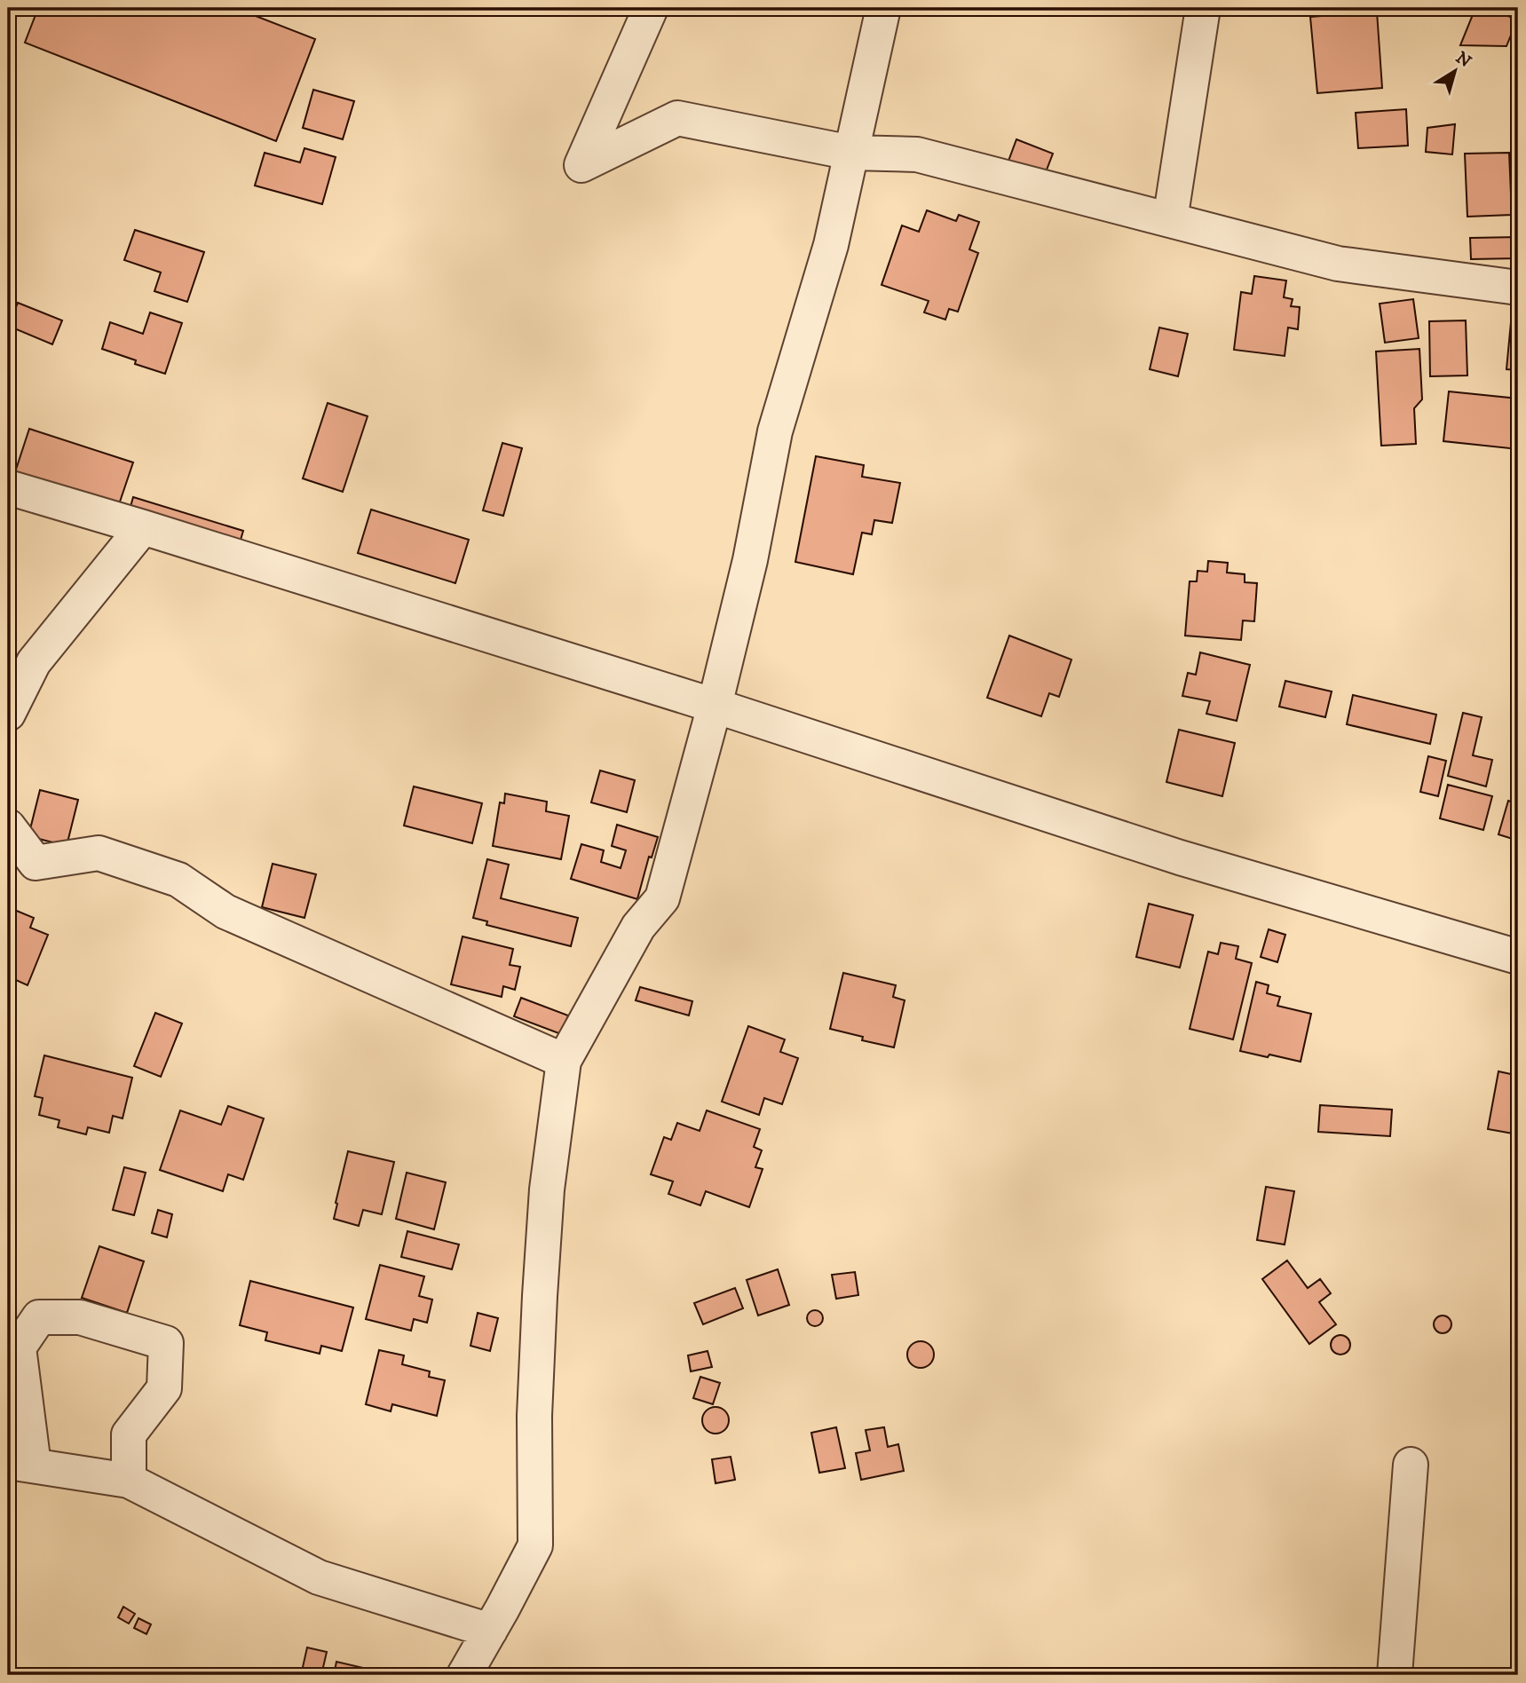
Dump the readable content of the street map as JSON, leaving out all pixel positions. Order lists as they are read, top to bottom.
{
  "north": "top right"
}
